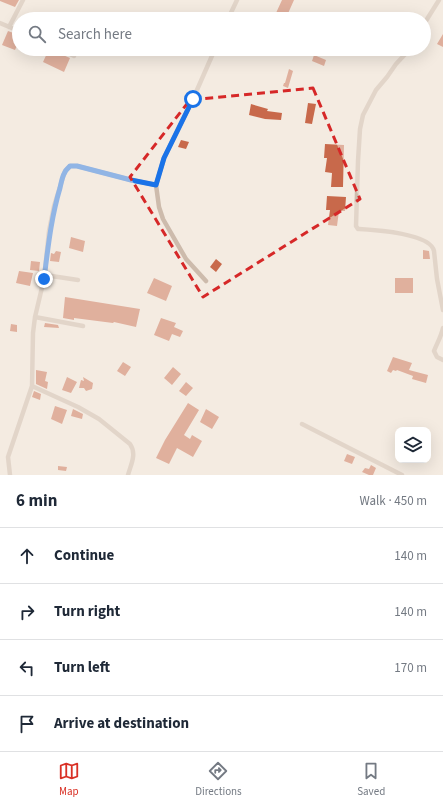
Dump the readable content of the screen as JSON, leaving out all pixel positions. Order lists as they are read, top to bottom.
{
  "page": {
    "search": "Search here",
    "heading": ["6 min", "Walk · 450 m"],
    "list": [
      ["Continue", "140 m"],
      ["Turn right", "140 m"],
      ["Turn left", "170 m"],
      "Arrive at destination"
    ],
    "nav": ["Map", "Directions", "Saved"]
  }
}
